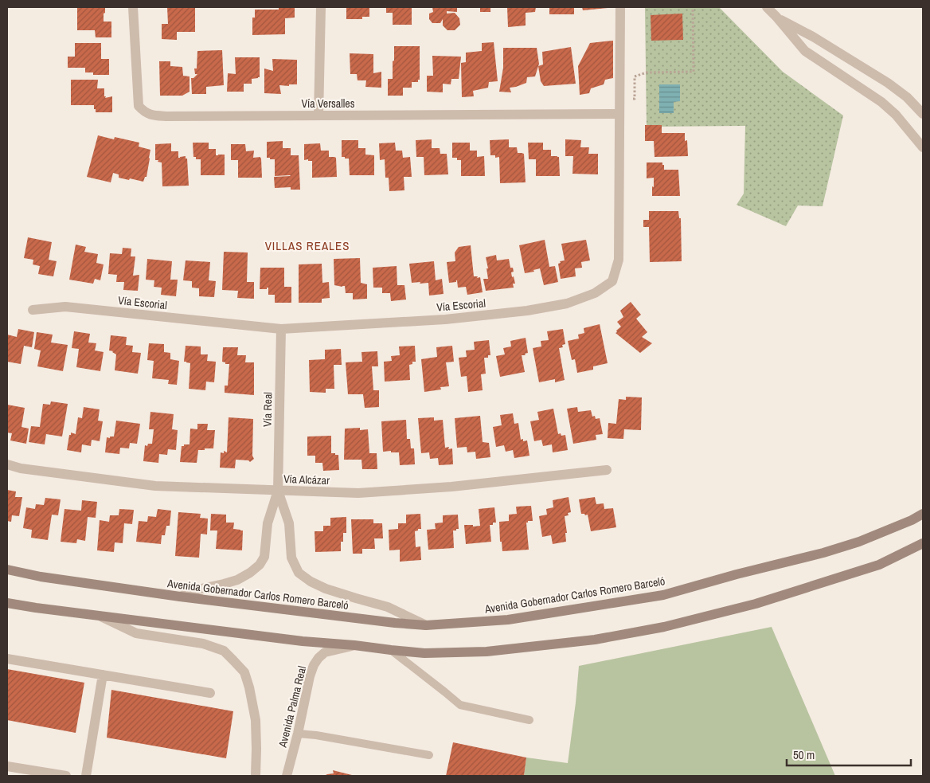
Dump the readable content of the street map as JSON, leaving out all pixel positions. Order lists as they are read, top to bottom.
{
  "streets": {
    "main road": ["Avenida Gobernador Carlos Romero Barceló"],
    "street": [
      "Vía Versalles",
      "Vía Escorial",
      "Vía Real",
      "Vía Alcázar",
      "Avenida Palma Real"
    ]
  },
  "crossings": [
    ["Vía Versalles", "Vía Escorial"],
    ["Vía Escorial", "Vía Real"],
    ["Vía Real", "Vía Alcázar"]
  ],
  "districts": ["VILLAS REALES"],
  "scale_bar": "50 m"
}
